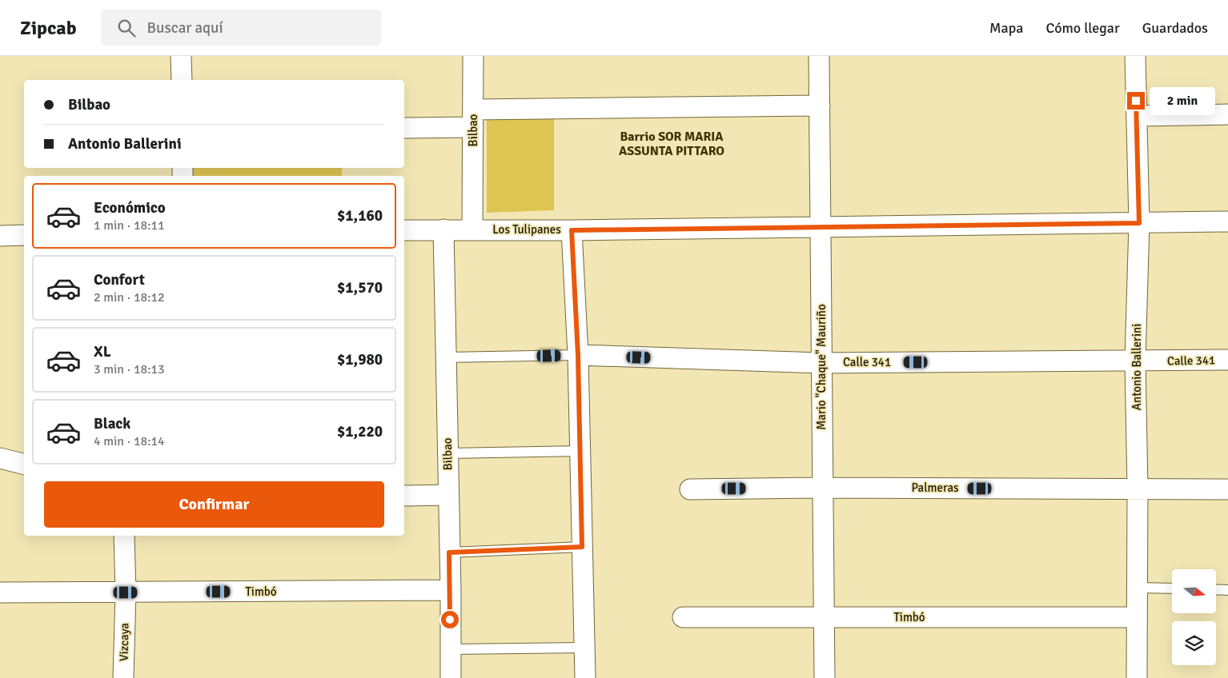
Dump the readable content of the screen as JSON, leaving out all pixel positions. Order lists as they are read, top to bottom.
{
  "streets": {
    "street": [
      "Bilbao",
      "Los Tulipanes",
      "Calle 341",
      "Mario \"Chaque\" Mauriño",
      "Antonio Ballerini",
      "Palmeras",
      "Timbó",
      "Vizcaya"
    ]
  },
  "crossings": [
    ["Bilbao", "Los Tulipanes"],
    ["Bilbao", "Timbó"],
    ["Los Tulipanes", "Mario \"Chaque\" Mauriño"],
    ["Los Tulipanes", "Antonio Ballerini"],
    ["Calle 341", "Mario \"Chaque\" Mauriño"],
    ["Calle 341", "Antonio Ballerini"],
    ["Mario \"Chaque\" Mauriño", "Palmeras"],
    ["Mario \"Chaque\" Mauriño", "Timbó"],
    ["Antonio Ballerini", "Palmeras"],
    ["Antonio Ballerini", "Timbó"],
    ["Timbó", "Vizcaya"]
  ],
  "districts": ["Barrio SOR MARIA ASSUNTA PITTARO"],
  "north": "right",
  "page": {
    "header": "Zipcab",
    "search": "Buscar aquí",
    "nav": ["Mapa", "Cómo llegar", "Guardados"],
    "banner": ["Bilbao", "Antonio Ballerini"],
    "bubble": "2 min",
    "list": [
      {
        "name": "Económico",
        "note": "1 min · 18:11",
        "value": "$1,160"
      },
      {
        "name": "Confort",
        "note": "2 min · 18:12",
        "value": "$1,570"
      },
      {
        "name": "XL",
        "note": "3 min · 18:13",
        "value": "$1,980"
      },
      {
        "name": "Black",
        "note": "4 min · 18:14",
        "value": "$1,220"
      }
    ],
    "buttons": "Confirmar"
  }
}
